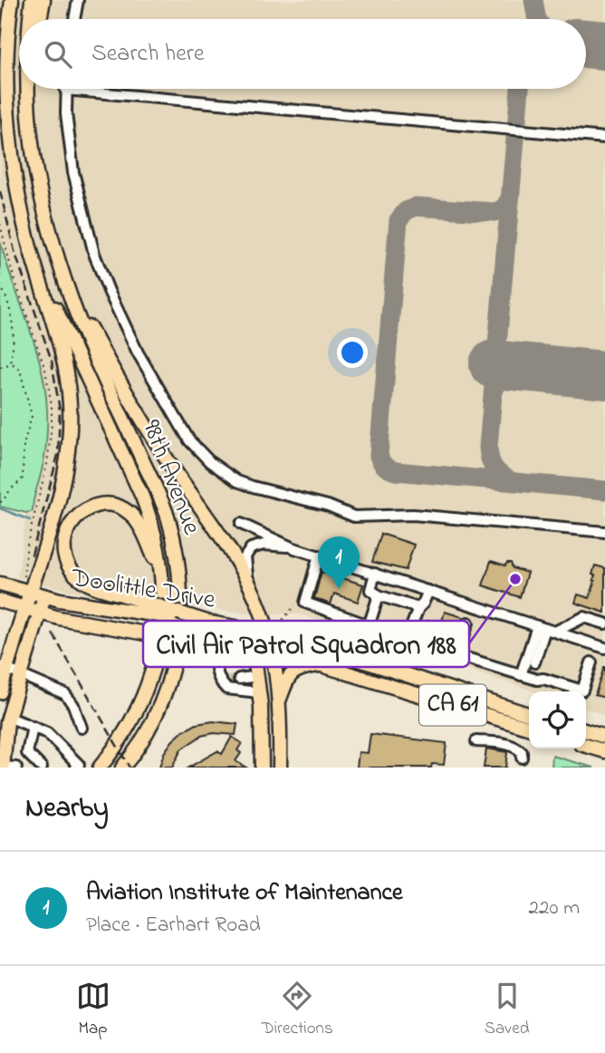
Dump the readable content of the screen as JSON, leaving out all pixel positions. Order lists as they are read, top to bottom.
{
  "streets": {
    "main road": ["98th Avenue", "Doolittle Drive", "CA 61"]
  },
  "places": ["Civil Air Patrol Squadron 188"],
  "page": {
    "search": "Search here",
    "pins": "1",
    "heading": "Nearby",
    "list": [
      {
        "mark": "1",
        "name": "Aviation Institute of Maintenance",
        "note": "Place · Earhart Road",
        "value": "220 m"
      }
    ],
    "nav": ["Map", "Directions", "Saved"]
  }
}
